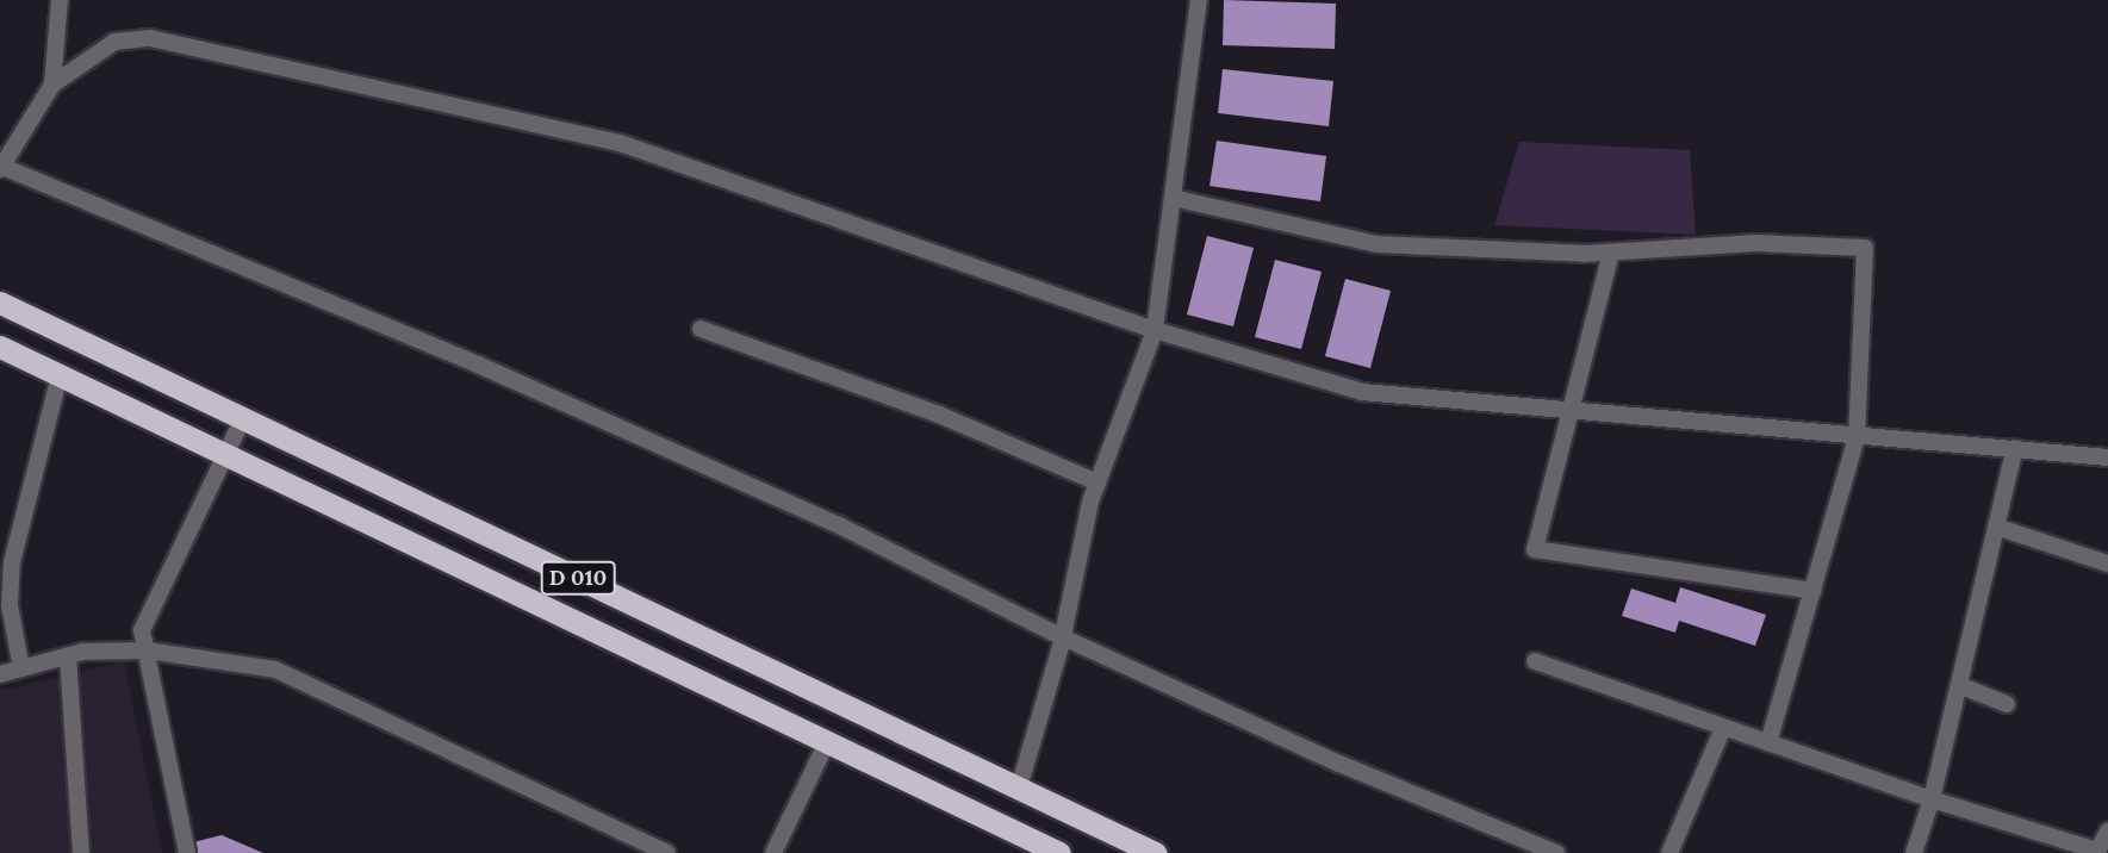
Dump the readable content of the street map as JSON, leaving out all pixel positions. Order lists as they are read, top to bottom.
{
  "streets": {
    "highway": ["D 010"]
  }
}
